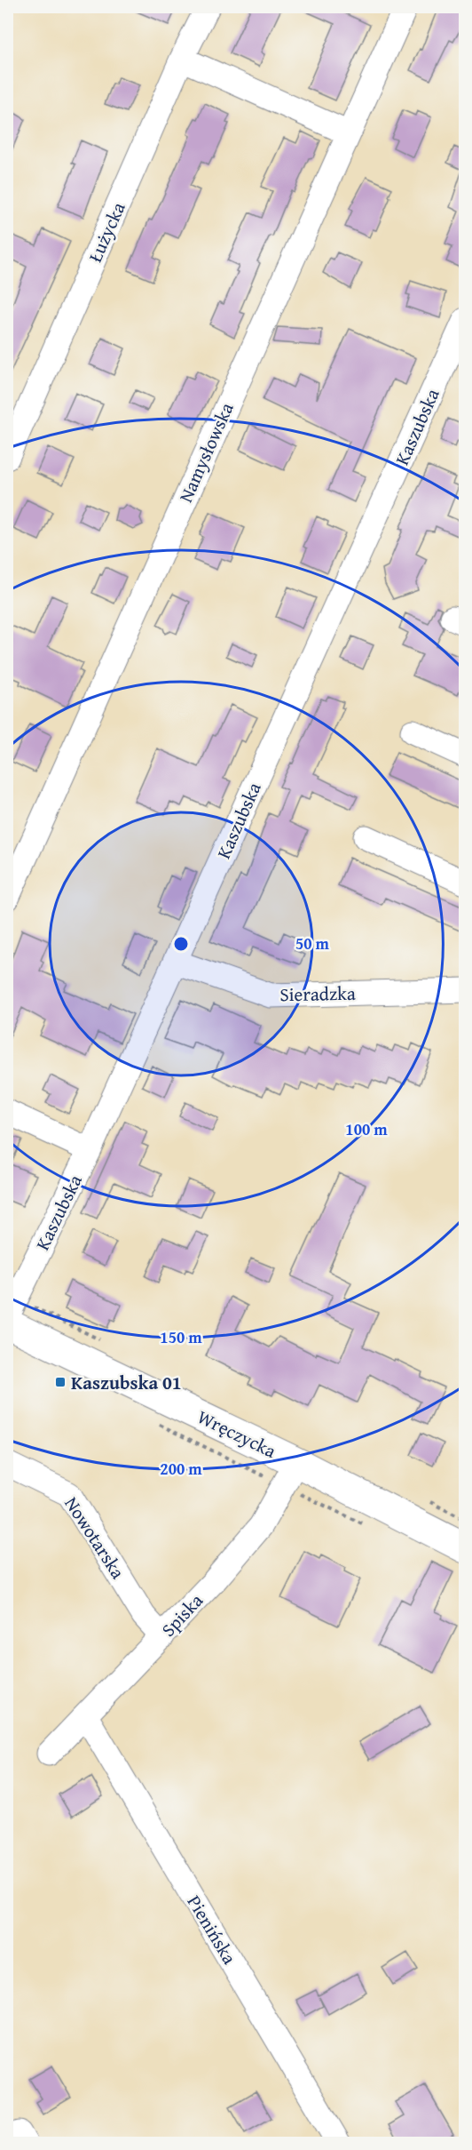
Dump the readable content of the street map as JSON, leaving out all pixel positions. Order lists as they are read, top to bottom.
{
  "streets": {
    "main road": ["Wręczycka"],
    "street": [
      "Łużycka",
      "Kaszubska",
      "Namysłowska",
      "Sieradzka",
      "Nowotarska",
      "Spiska",
      "Pienińska"
    ]
  },
  "crossings": [
    ["Kaszubska", "Sieradzka"],
    ["Wręczycka", "Spiska"],
    ["Nowotarska", "Spiska"],
    ["Spiska", "Pienińska"]
  ],
  "places": {
    "transit": ["Kaszubska 01"]
  },
  "rings": [
    "50 m",
    "100 m",
    "150 m",
    "200 m"
  ]
}
